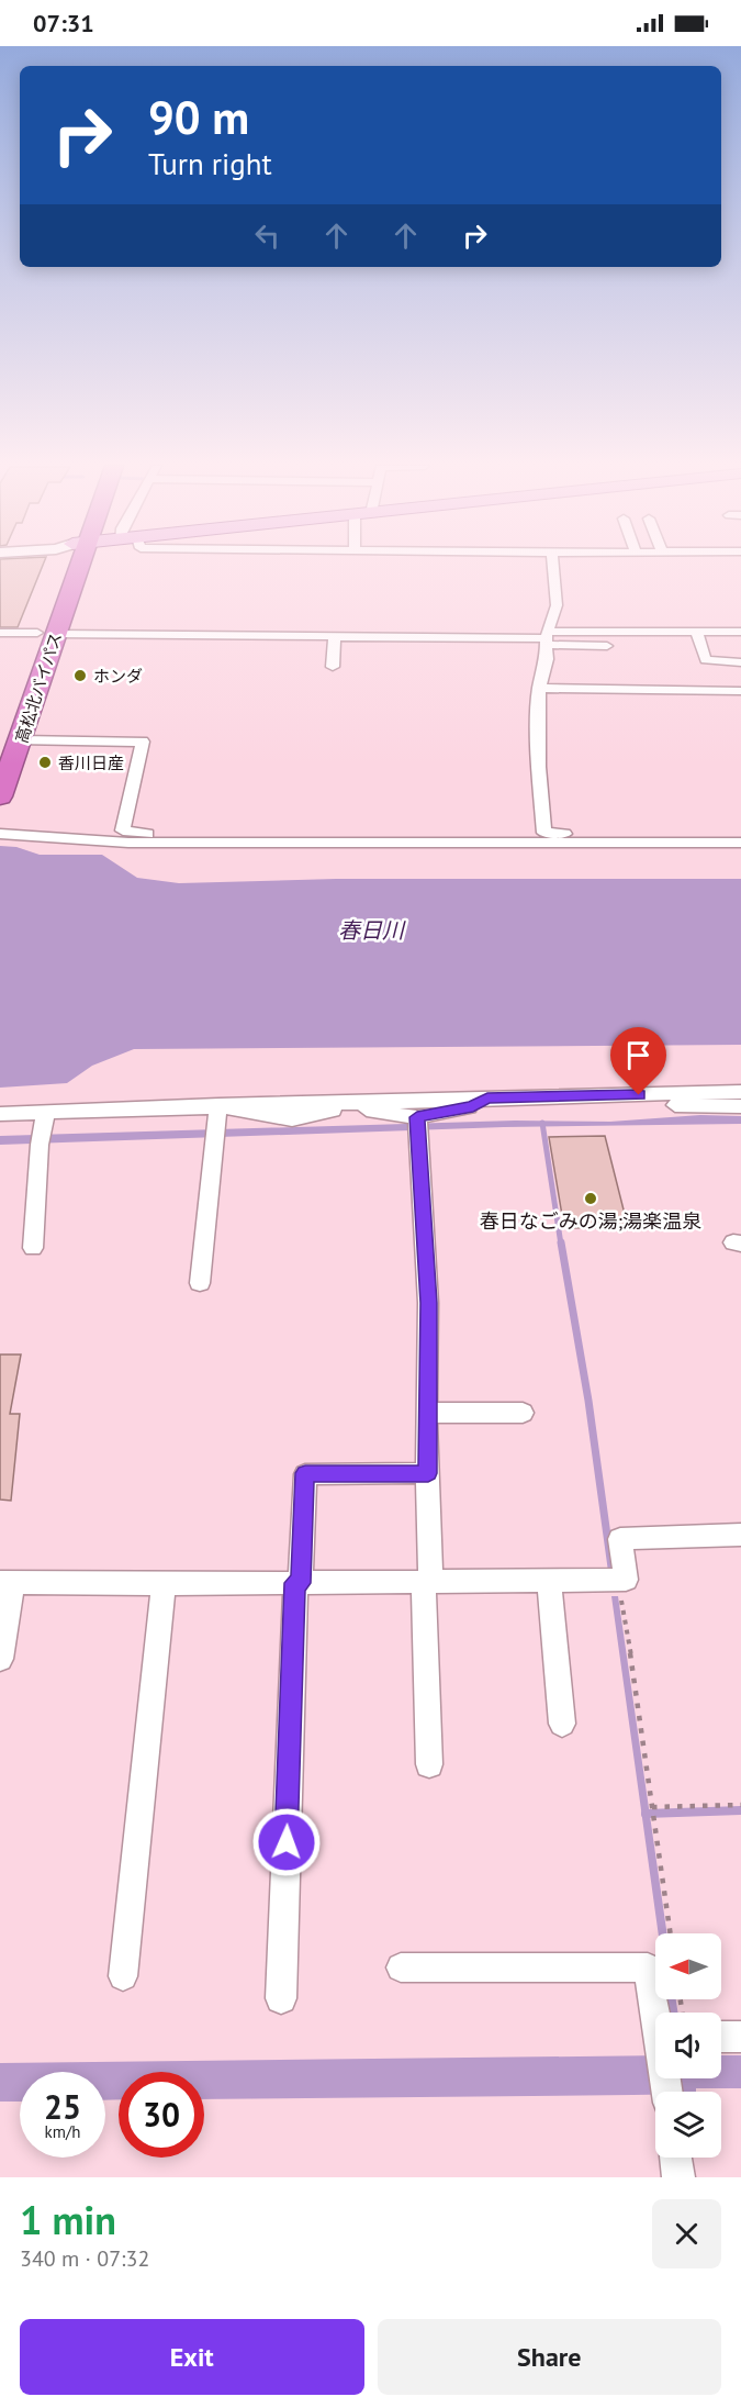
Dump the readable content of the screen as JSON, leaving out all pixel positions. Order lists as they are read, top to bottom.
{
  "streets": {
    "highway": ["高松北バイパス"]
  },
  "water": ["春日川"],
  "places": ["ホンダ", "香川日産", "春日なごみの湯;湯楽温泉"],
  "north": "left",
  "page": {
    "status": "07:31",
    "turn": ["90 m", "Turn right"],
    "speed": "25 km/h",
    "limit": "30",
    "heading": ["1 min", "340 m · 07:32"],
    "buttons": ["Exit", "Share"]
  }
}
